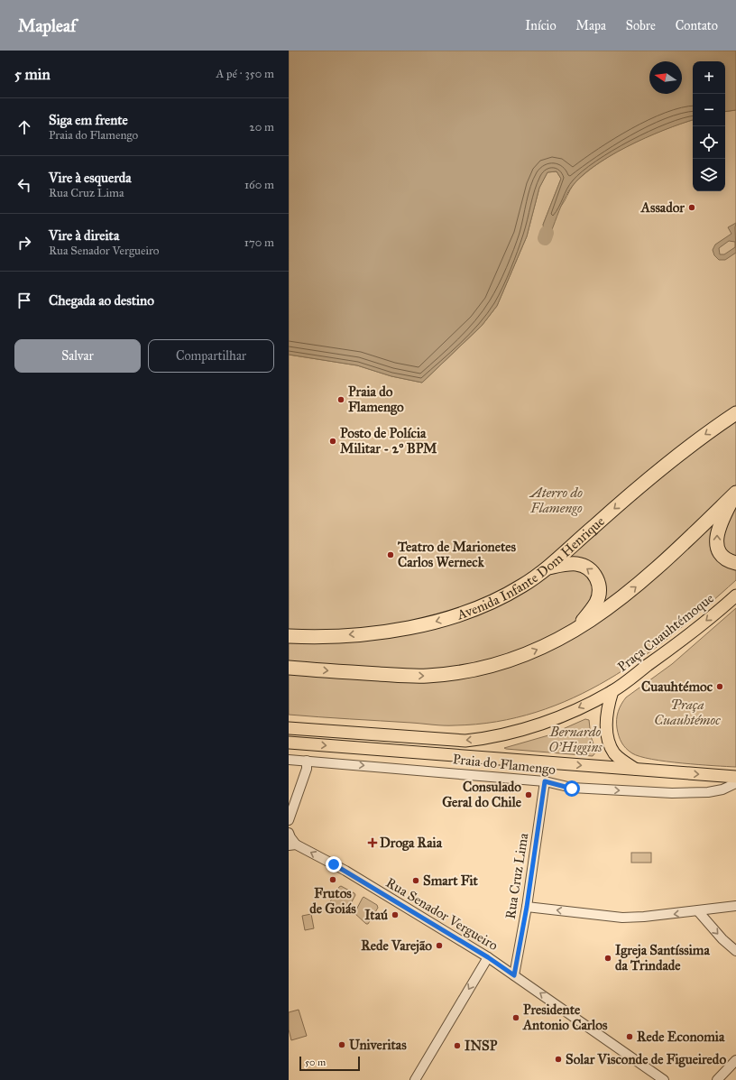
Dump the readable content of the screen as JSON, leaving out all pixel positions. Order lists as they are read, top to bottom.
{
  "streets": {
    "highway": ["Avenida Infante Dom Henrique"],
    "main road": ["Praça Cuauhtémoque", "Praia do Flamengo"],
    "street": ["Rua Cruz Lima", "Rua Senador Vergueiro"]
  },
  "crossings": [
    ["Praça Cuauhtémoque", "Praia do Flamengo"],
    ["Praia do Flamengo", "Rua Cruz Lima"],
    ["Rua Cruz Lima", "Rua Senador Vergueiro"]
  ],
  "one_way": ["Praça Cuauhtémoque", "Rua Senador Vergueiro"],
  "parks": ["Aterro do Flamengo", "Praça Cuauhtémoc", "Bernardo O'Higgins"],
  "places": {
    "other": [
      "Assador",
      "Praia do Flamengo",
      "Posto de Polícia Militar - 2º BPM",
      "Teatro de Marionetes Carlos Werneck",
      "Cuauhtémoc",
      "Consulado Geral do Chile",
      "Frutos de Goiás",
      "Smart Fit",
      "Itaú",
      "Rede Varejão",
      "Igreja Santíssima da Trindade",
      "Presidente Antonio Carlos",
      "Rede Economia",
      "Univeritas",
      "INSP",
      "Solar Visconde de Figueiredo"
    ],
    "health": ["Droga Raia"]
  },
  "scale_bar": "50 m",
  "north": "left",
  "page": {
    "header": "Mapleaf",
    "nav": [
      "Início",
      "Mapa",
      "Sobre",
      "Contato"
    ],
    "heading": ["5 min", "A pé · 350 m"],
    "map_buttons": ["+", "−"],
    "list": [
      ["Siga em frente", "Praia do Flamengo", "20 m"],
      ["Vire à esquerda", "Rua Cruz Lima", "160 m"],
      ["Vire à direita", "Rua Senador Vergueiro", "170 m"],
      "Chegada ao destino"
    ],
    "buttons": ["Salvar", "Compartilhar"],
    "scale": "50 m"
  }
}
